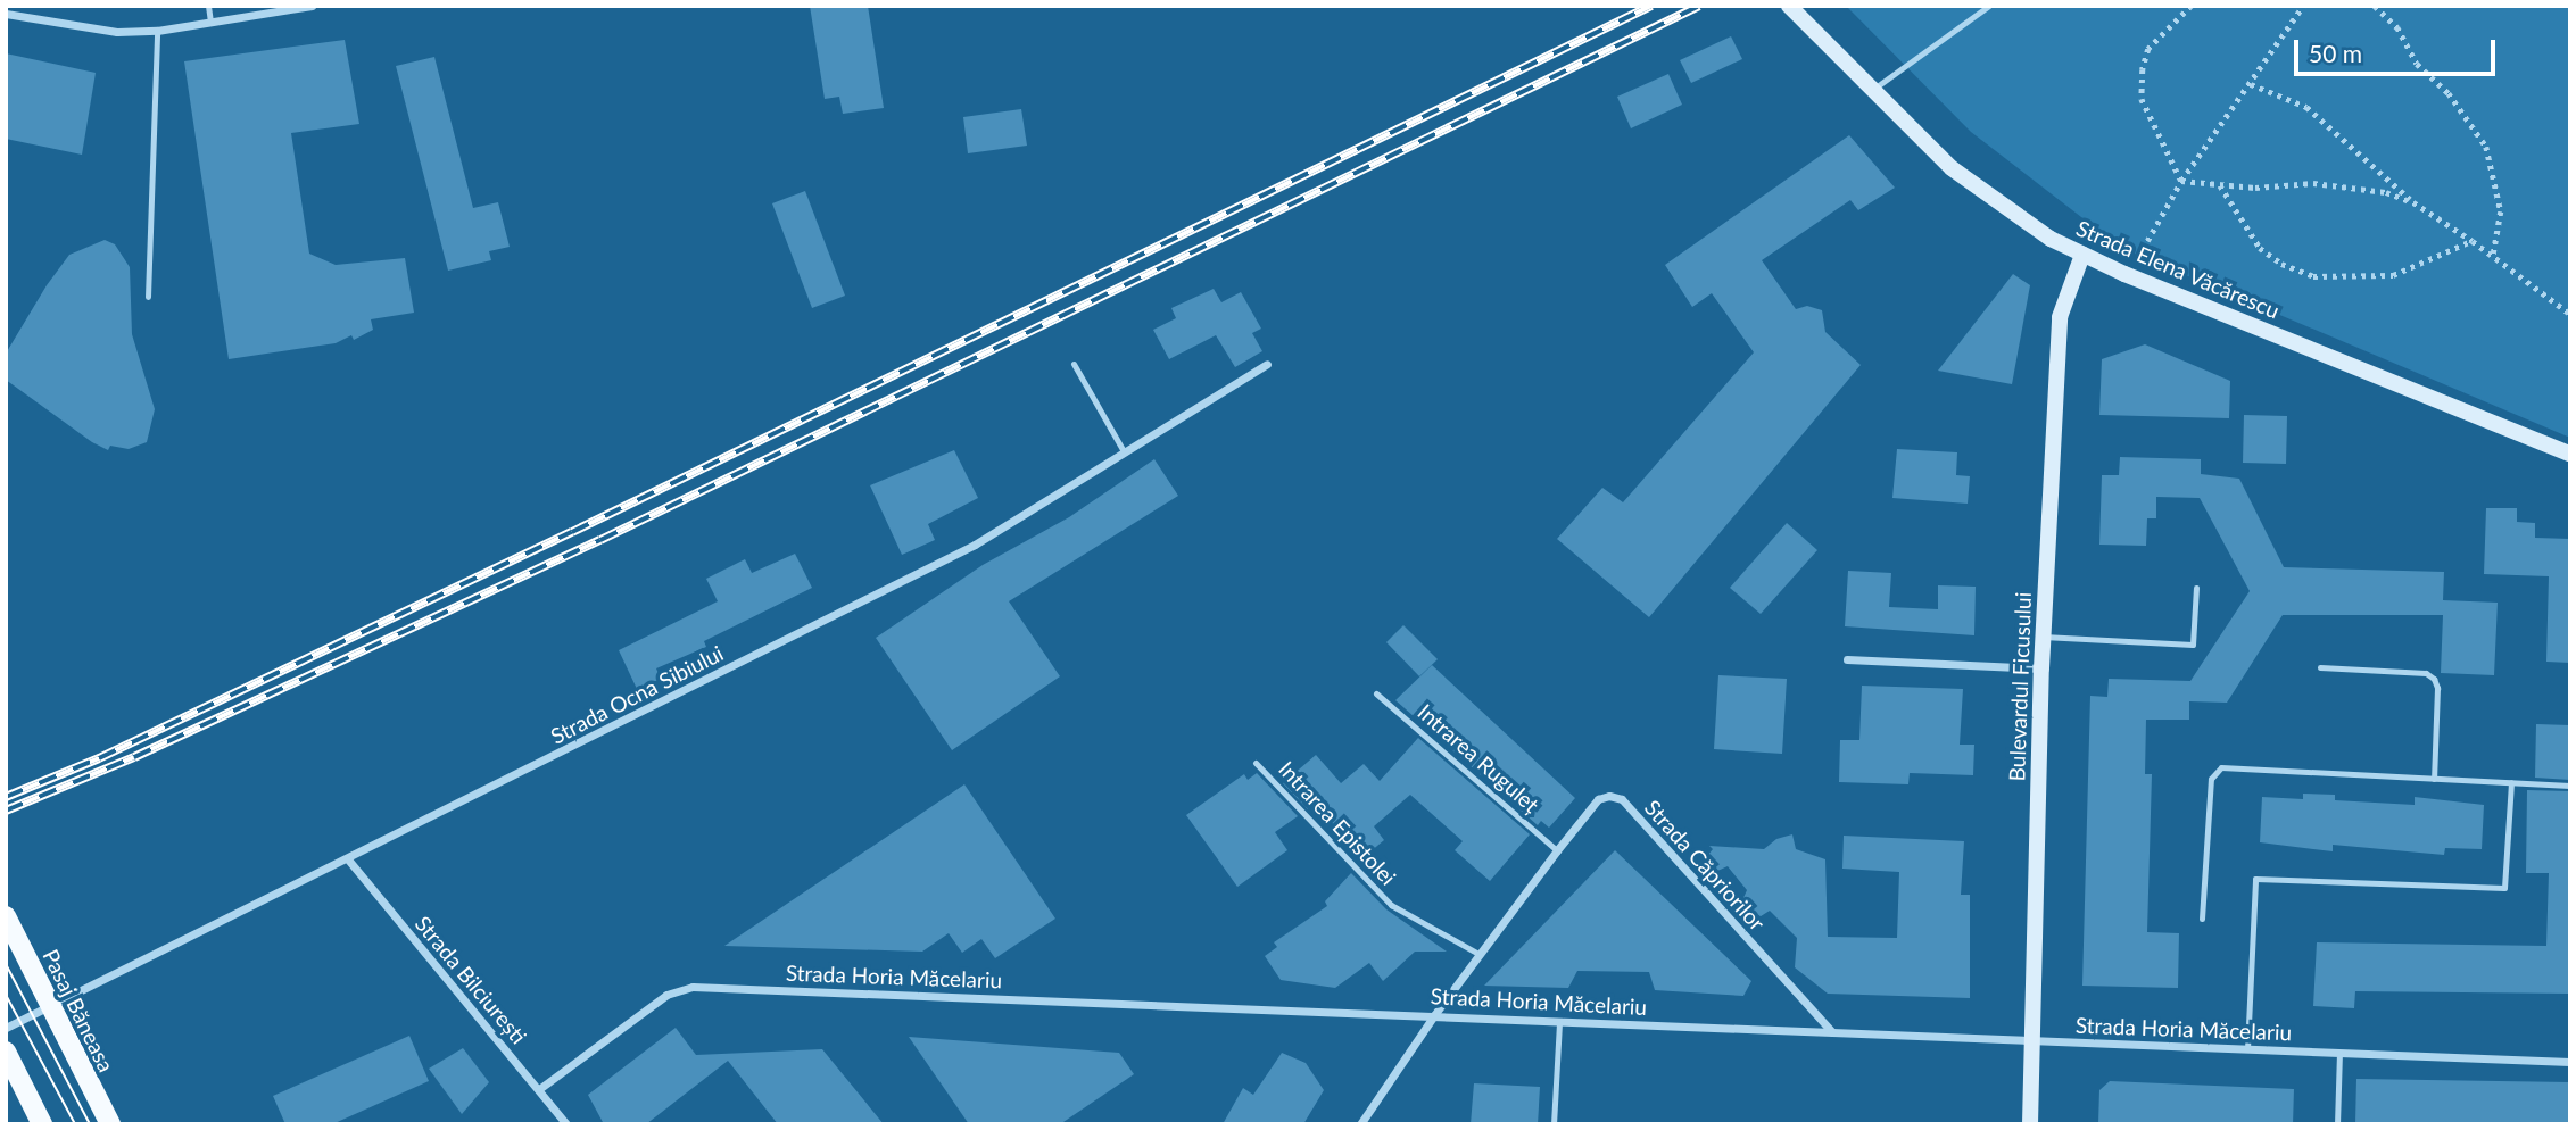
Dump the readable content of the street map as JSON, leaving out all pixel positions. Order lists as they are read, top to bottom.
{
  "streets": {
    "main road": ["Pasaj Băneasa"],
    "street": [
      "Strada Elena Văcărescu",
      "Bulevardul Ficusului",
      "Strada Ocna Sibiului",
      "Strada Căpriorilor",
      "Strada Horia Măcelariu",
      "Strada Bilciurești"
    ],
    "lane": ["Intrarea Ruguleț", "Intrarea Epistolei"]
  },
  "crossings": [
    ["Strada Elena Văcărescu", "Bulevardul Ficusului"],
    ["Bulevardul Ficusului", "Strada Horia Măcelariu"],
    ["Strada Ocna Sibiului", "Strada Bilciurești"],
    ["Intrarea Ruguleț", "Strada Căpriorilor"],
    ["Intrarea Epistolei", "Strada Căpriorilor"],
    ["Strada Căpriorilor", "Strada Horia Măcelariu"],
    ["Strada Horia Măcelariu", "Strada Bilciurești"]
  ],
  "scale_bar": "50 m"
}
